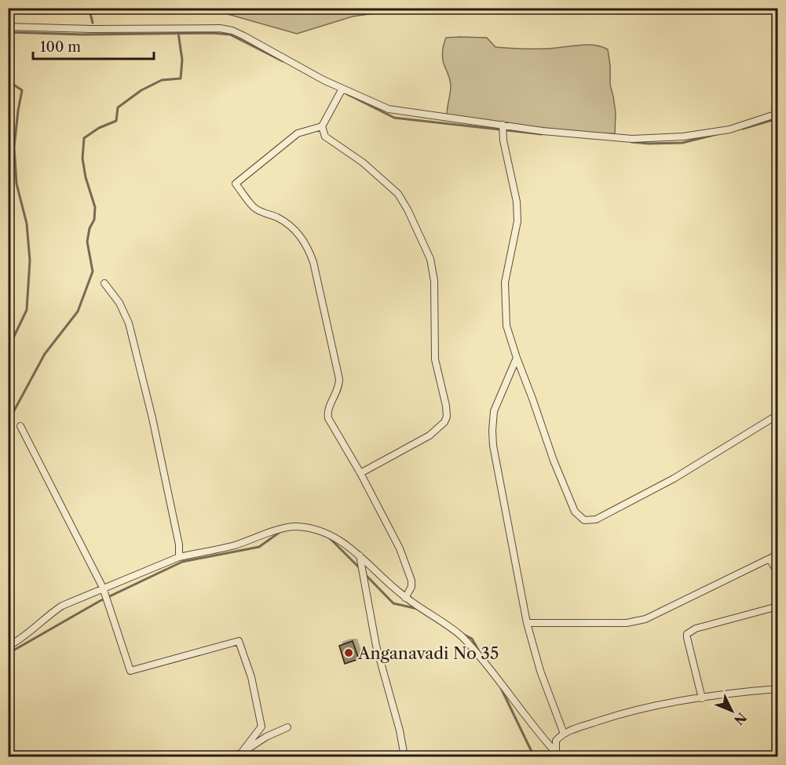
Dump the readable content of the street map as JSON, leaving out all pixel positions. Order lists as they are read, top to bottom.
{
  "places": ["Anganavadi No 35"],
  "scale_bar": "100 m",
  "north": "bottom right"
}
